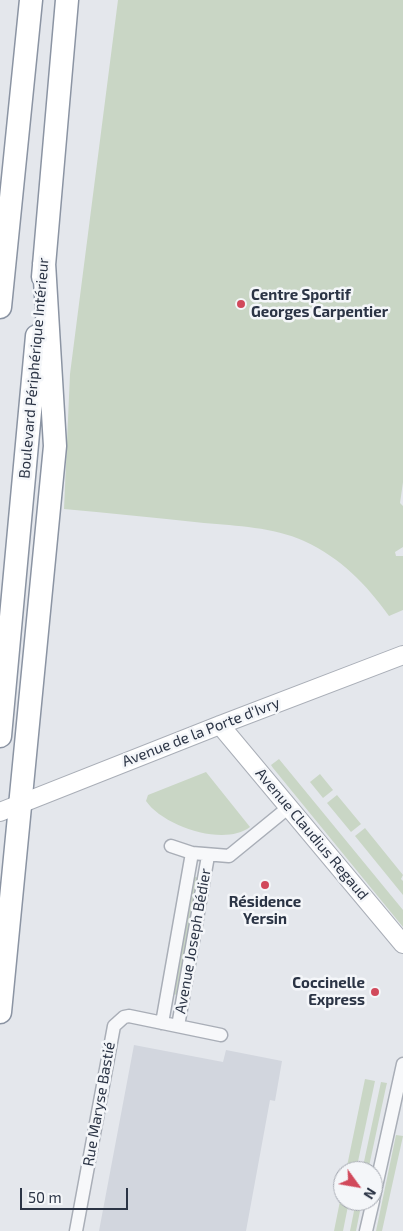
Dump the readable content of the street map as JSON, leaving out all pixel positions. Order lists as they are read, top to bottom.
{
  "streets": {
    "highway": ["Boulevard Périphérique Intérieur"],
    "main road": ["Avenue de la Porte d'Ivry", "Avenue Claudius Regaud"],
    "street": ["Avenue Joseph Bédier", "Rue Maryse Bastié"]
  },
  "crossings": [
    ["Avenue de la Porte d'Ivry", "Avenue Claudius Regaud"],
    ["Avenue Joseph Bédier", "Rue Maryse Bastié"]
  ],
  "places": ["Centre Sportif Georges Carpentier", "Résidence Yersin", "Coccinelle Express"],
  "scale_bar": "50 m",
  "north": "bottom right"
}
